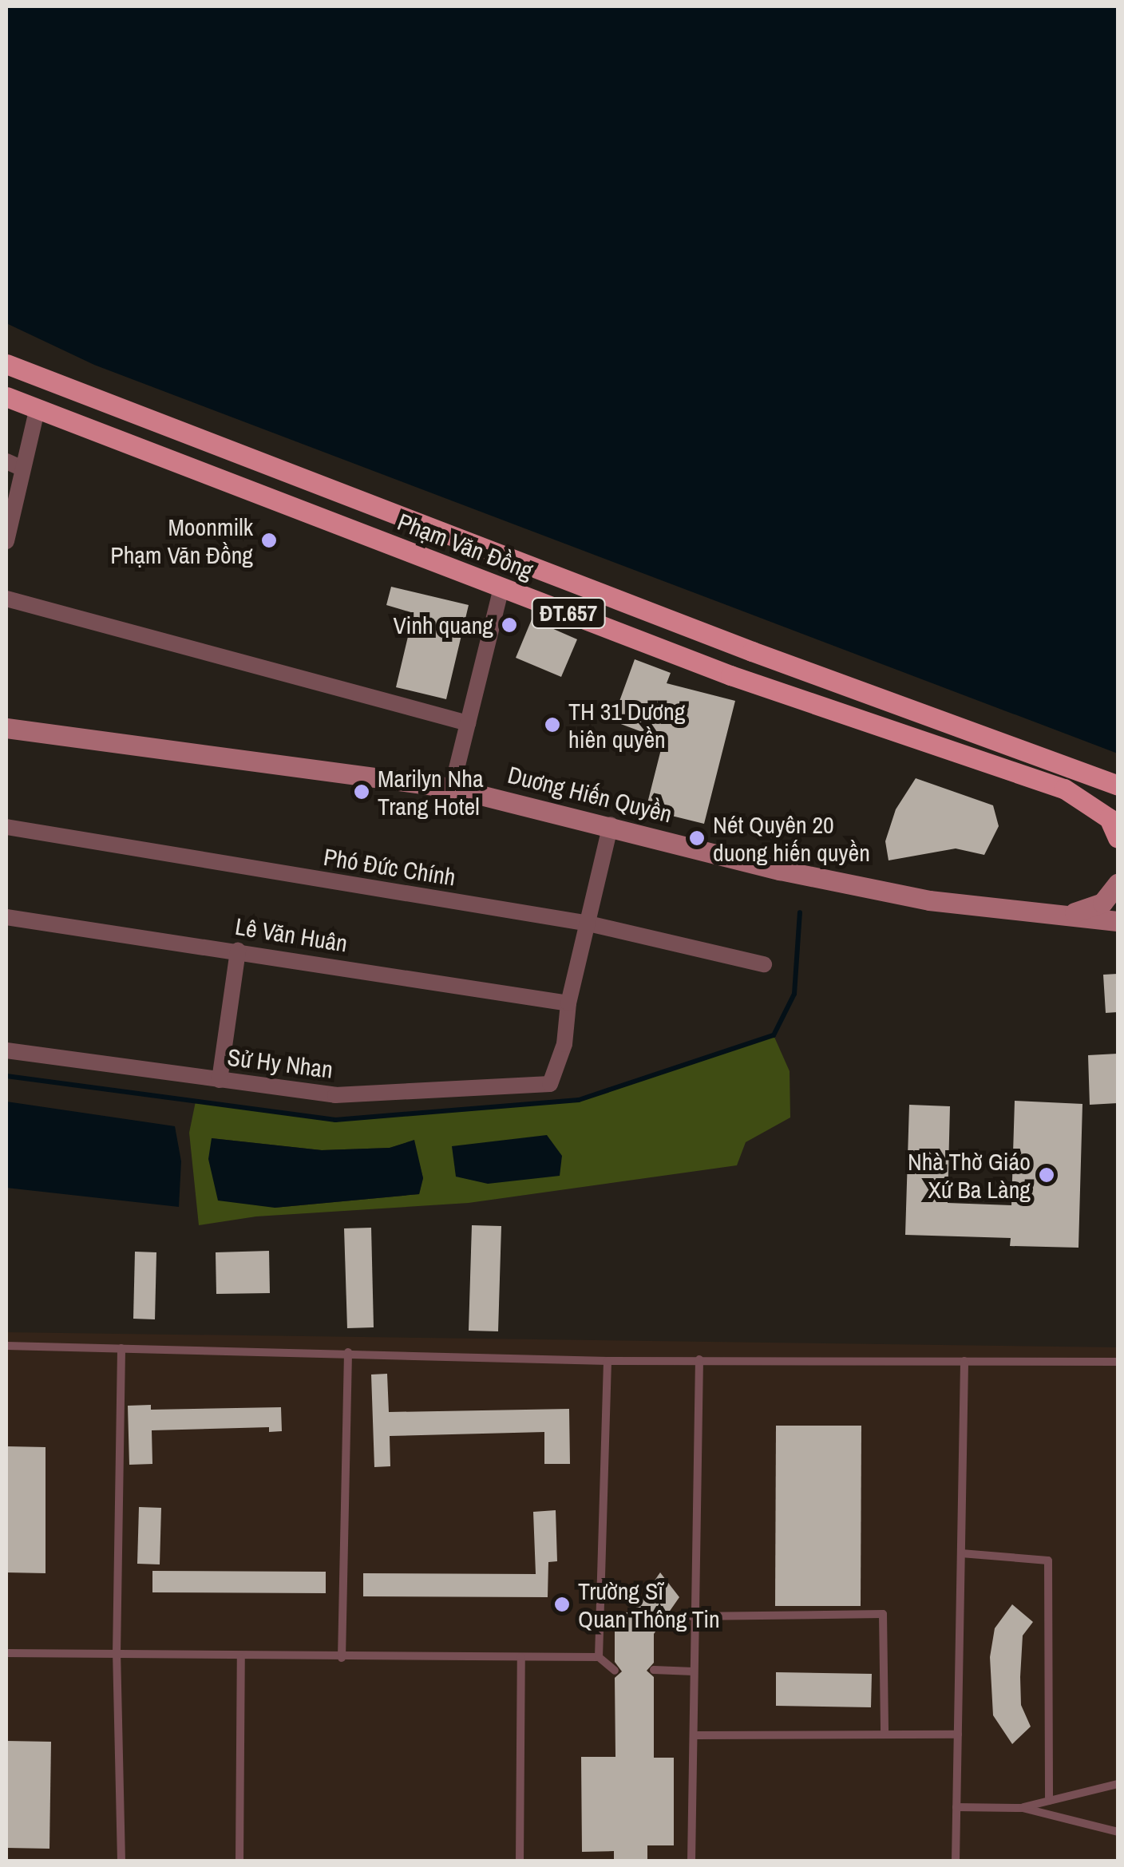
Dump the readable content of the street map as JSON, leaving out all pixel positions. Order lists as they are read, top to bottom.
{
  "streets": {
    "main road": ["Phạm Văn Đồng", "ĐT.657"],
    "street": [
      "Duơng Hiến Quyền",
      "Phó Đức Chính",
      "Lê Văn Huân",
      "Sử Hy Nhan"
    ]
  },
  "crossings": [
    ["Lê Văn Huân", "Sử Hy Nhan"]
  ],
  "places": [
    "Moonmilk Phạm Văn Đồng",
    "Vinh quang",
    "TH 31 Dương hiên quyền",
    "Marilyn Nha Trang Hotel",
    "Nét Quyên 20 duong hiến quyền",
    "Nhà Thờ Giáo Xứ Ba Làng",
    "Trường Sĩ Quan Thông Tin"
  ]
}
